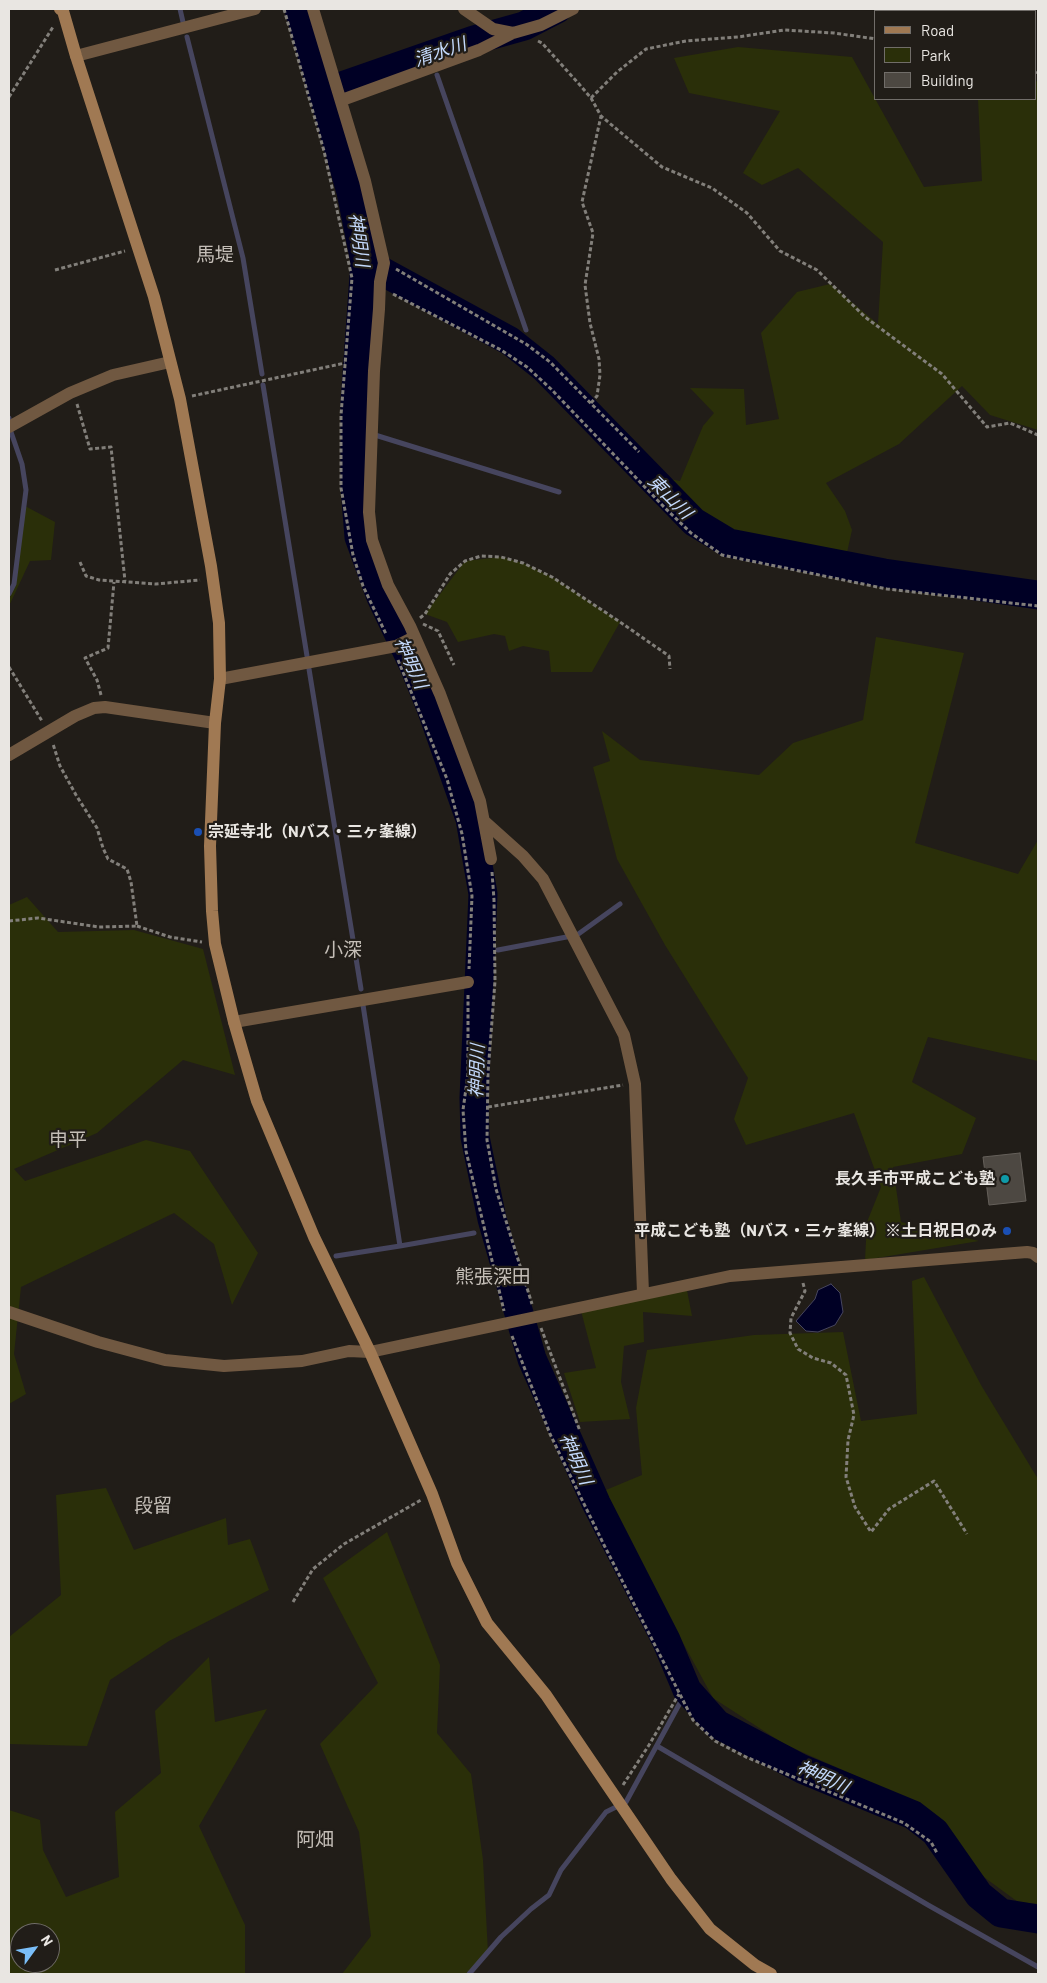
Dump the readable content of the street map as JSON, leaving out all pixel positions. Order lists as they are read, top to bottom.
{
  "districts": [
    "馬堤",
    "小深",
    "申平",
    "熊張深田",
    "段留",
    "阿畑"
  ],
  "water": ["清水川", "神明川", "東山川"],
  "places": ["宗延寺北（Nバス・三ヶ峯線）", "長久手市平成こども塾", "平成こども塾（Nバス・三ヶ峯線）※土日祝日のみ"],
  "legend": ["Road", "Park", "Building"],
  "north": "top right"
}
